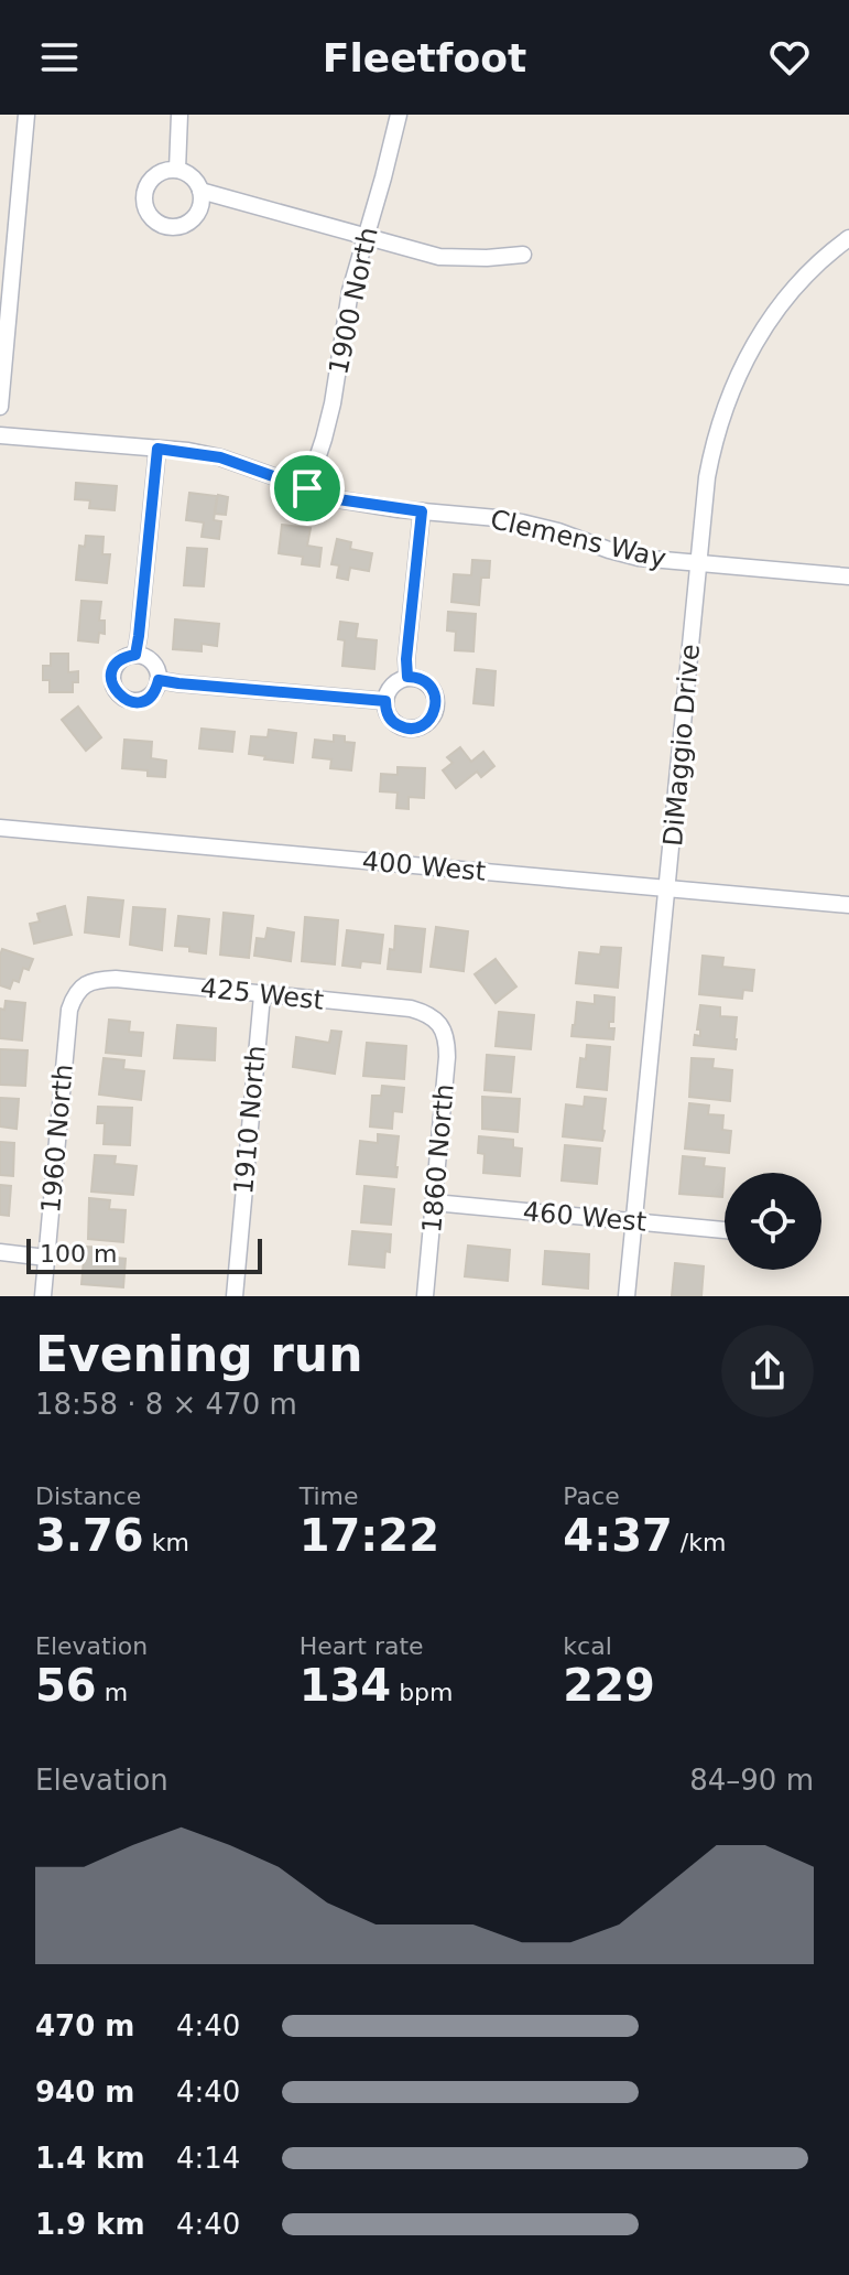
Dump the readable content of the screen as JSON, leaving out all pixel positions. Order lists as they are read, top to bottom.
{
  "streets": {
    "street": [
      "1900 North",
      "Clemens Way",
      "DiMaggio Drive",
      "400 West",
      "425 West",
      "1910 North",
      "1960 North",
      "1860 North",
      "460 West"
    ]
  },
  "crossings": [
    ["1900 North", "Clemens Way"],
    ["Clemens Way", "DiMaggio Drive"],
    ["DiMaggio Drive", "400 West"],
    ["DiMaggio Drive", "460 West"],
    ["425 West", "1910 North"],
    ["425 West", "1960 North"],
    ["425 West", "1860 North"],
    ["1860 North", "460 West"]
  ],
  "scale_bar": "100 m",
  "page": {
    "header": "Fleetfoot",
    "scale": "100 m",
    "heading": ["Evening run", "18:58 · 8 × 470 m"],
    "stats": [
      ["Distance", "3.76 km"],
      ["Time", "17:22"],
      ["Pace", "4:37 /km"],
      ["Elevation", "56 m"],
      ["Heart rate", "134 bpm"],
      ["kcal", "229"]
    ],
    "chart": ["Elevation", "84–90 m"],
    "list": [
      {
        "name": "470 m",
        "note": "4:40"
      },
      {
        "name": "940 m",
        "note": "4:40"
      },
      {
        "name": "1.4 km",
        "note": "4:14"
      },
      {
        "name": "1.9 km",
        "note": "4:40"
      }
    ]
  }
}
